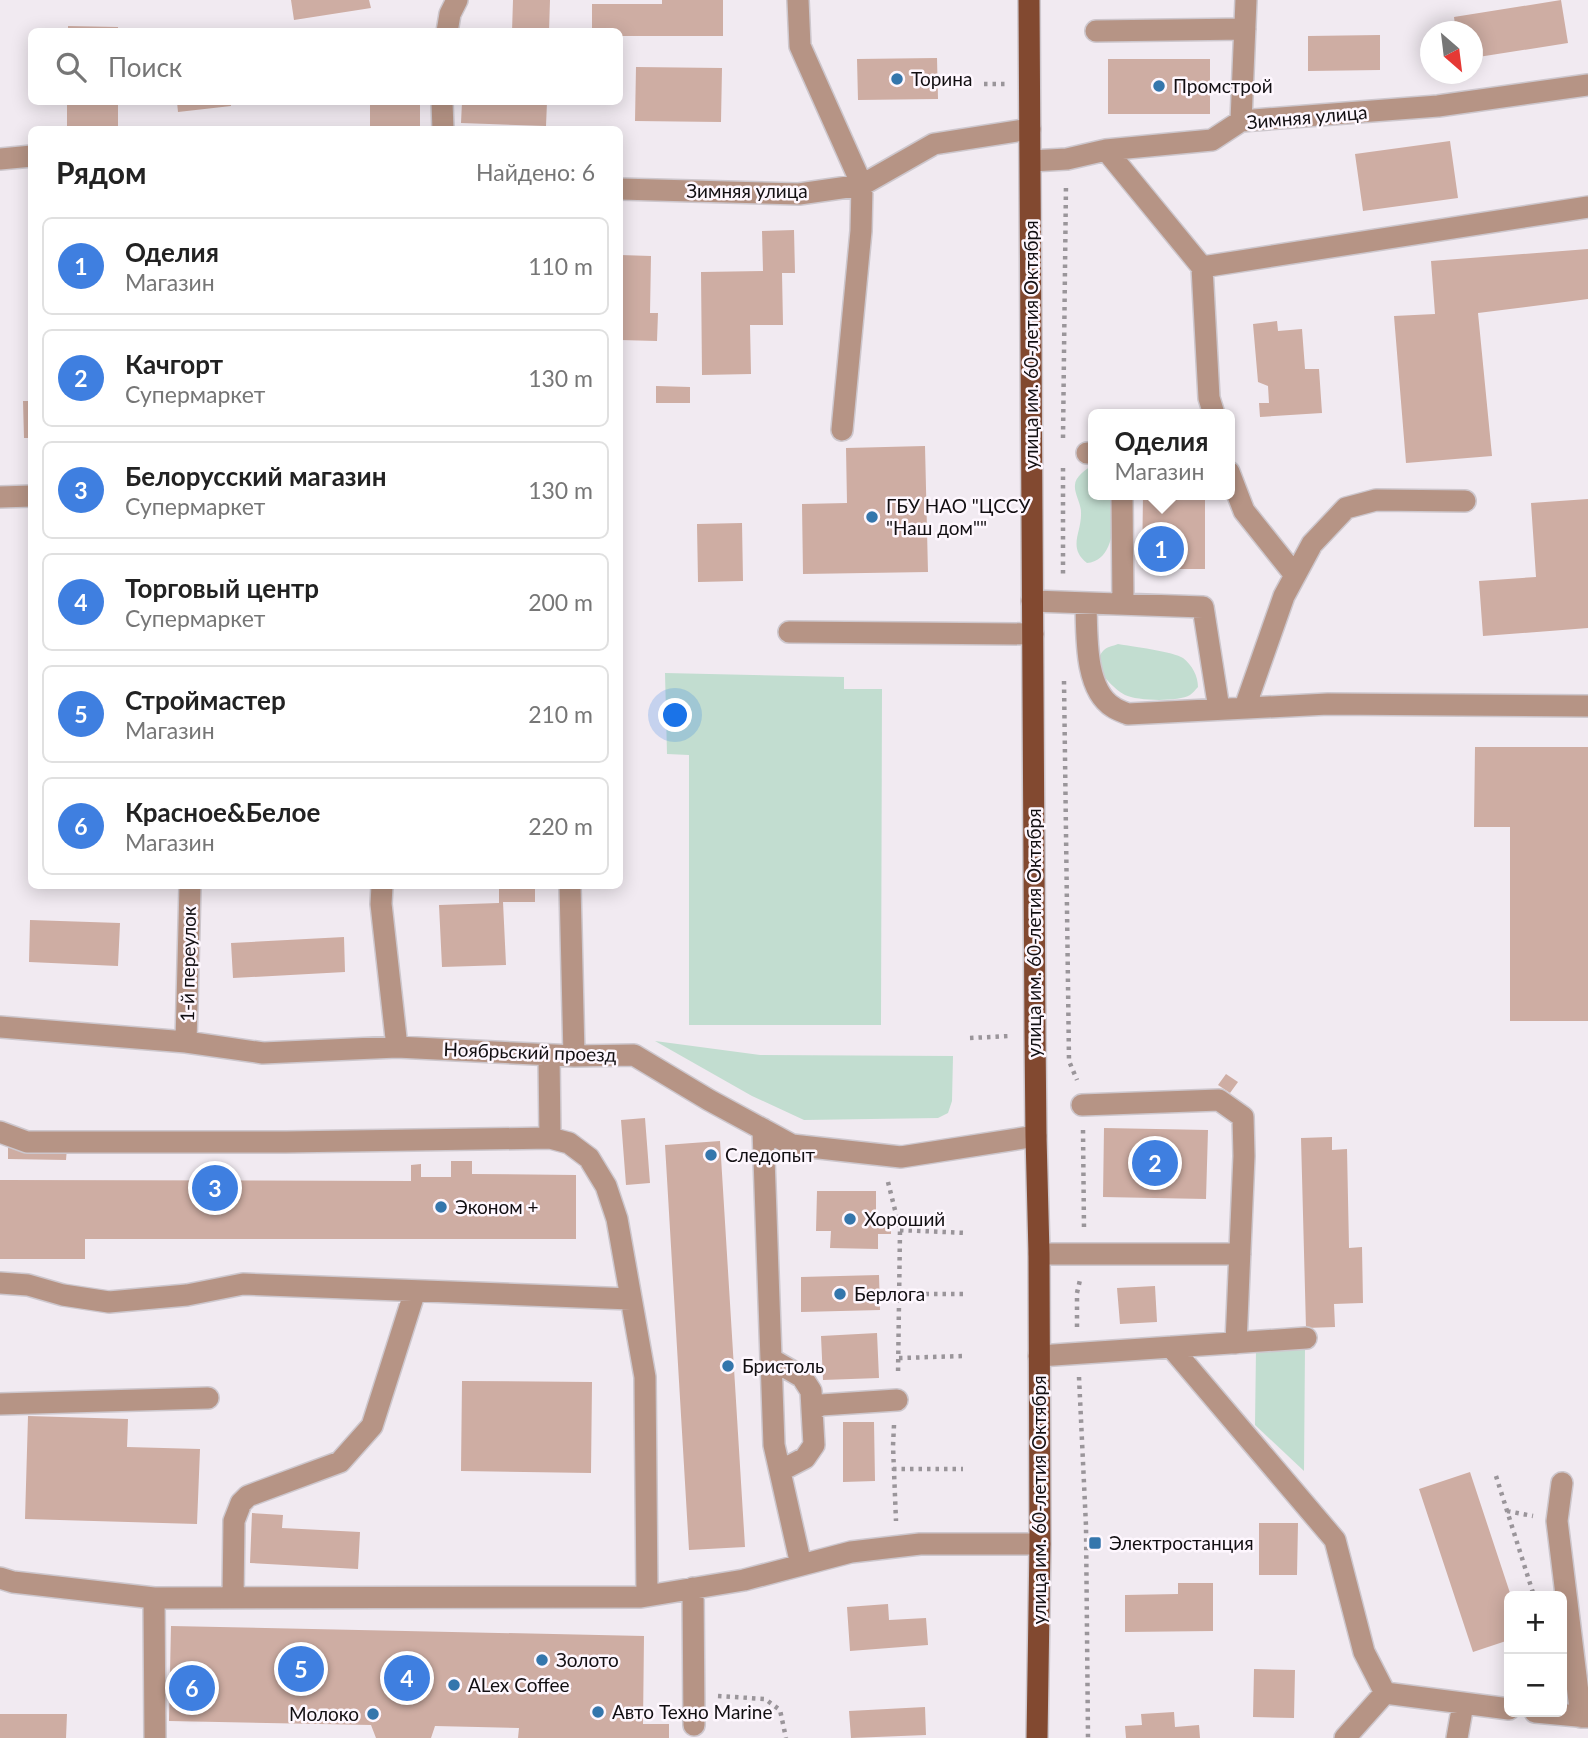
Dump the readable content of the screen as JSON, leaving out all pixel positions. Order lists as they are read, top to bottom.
{
  "streets": {
    "main road": ["улица им. 60-летия Октября"],
    "street": ["Зимняя улица", "1-й переулок", "Ноябрьский проезд"]
  },
  "crossings": [
    ["Зимняя улица", "улица им. 60-летия Октября"],
    ["улица им. 60-летия Октября", "Ноябрьский проезд"],
    ["1-й переулок", "Ноябрьский проезд"]
  ],
  "places": {
    "other": [
      "Торина",
      "Промстрой",
      "ГБУ НАО \"ЦССУ \"Наш дом\"\"",
      "Следопыт",
      "Эконом +",
      "Хороший",
      "Берлога",
      "Бристоль",
      "Золото",
      "ALex Coffee",
      "Авто Техно Marine",
      "Молоко"
    ],
    "transit": ["Электростанция"]
  },
  "north": "bottom right",
  "page": {
    "search": "Поиск",
    "heading": ["Рядом", "Найдено: 6"],
    "list": [
      {
        "mark": "1",
        "name": "Оделия",
        "note": "Магазин",
        "value": "110 m"
      },
      {
        "mark": "2",
        "name": "Качгорт",
        "note": "Супермаркет",
        "value": "130 m"
      },
      {
        "mark": "3",
        "name": "Белорусский магазин",
        "note": "Супермаркет",
        "value": "130 m"
      },
      {
        "mark": "4",
        "name": "Торговый центр",
        "note": "Супермаркет",
        "value": "200 m"
      },
      {
        "mark": "5",
        "name": "Строймастер",
        "note": "Магазин",
        "value": "210 m"
      },
      {
        "mark": "6",
        "name": "Красное&Белое",
        "note": "Магазин",
        "value": "220 m"
      }
    ],
    "popup": ["Оделия", "Магазин"],
    "pins": [
      "1",
      "2",
      "3",
      "5",
      "4",
      "6"
    ],
    "map_buttons": ["+", "−"]
  }
}
